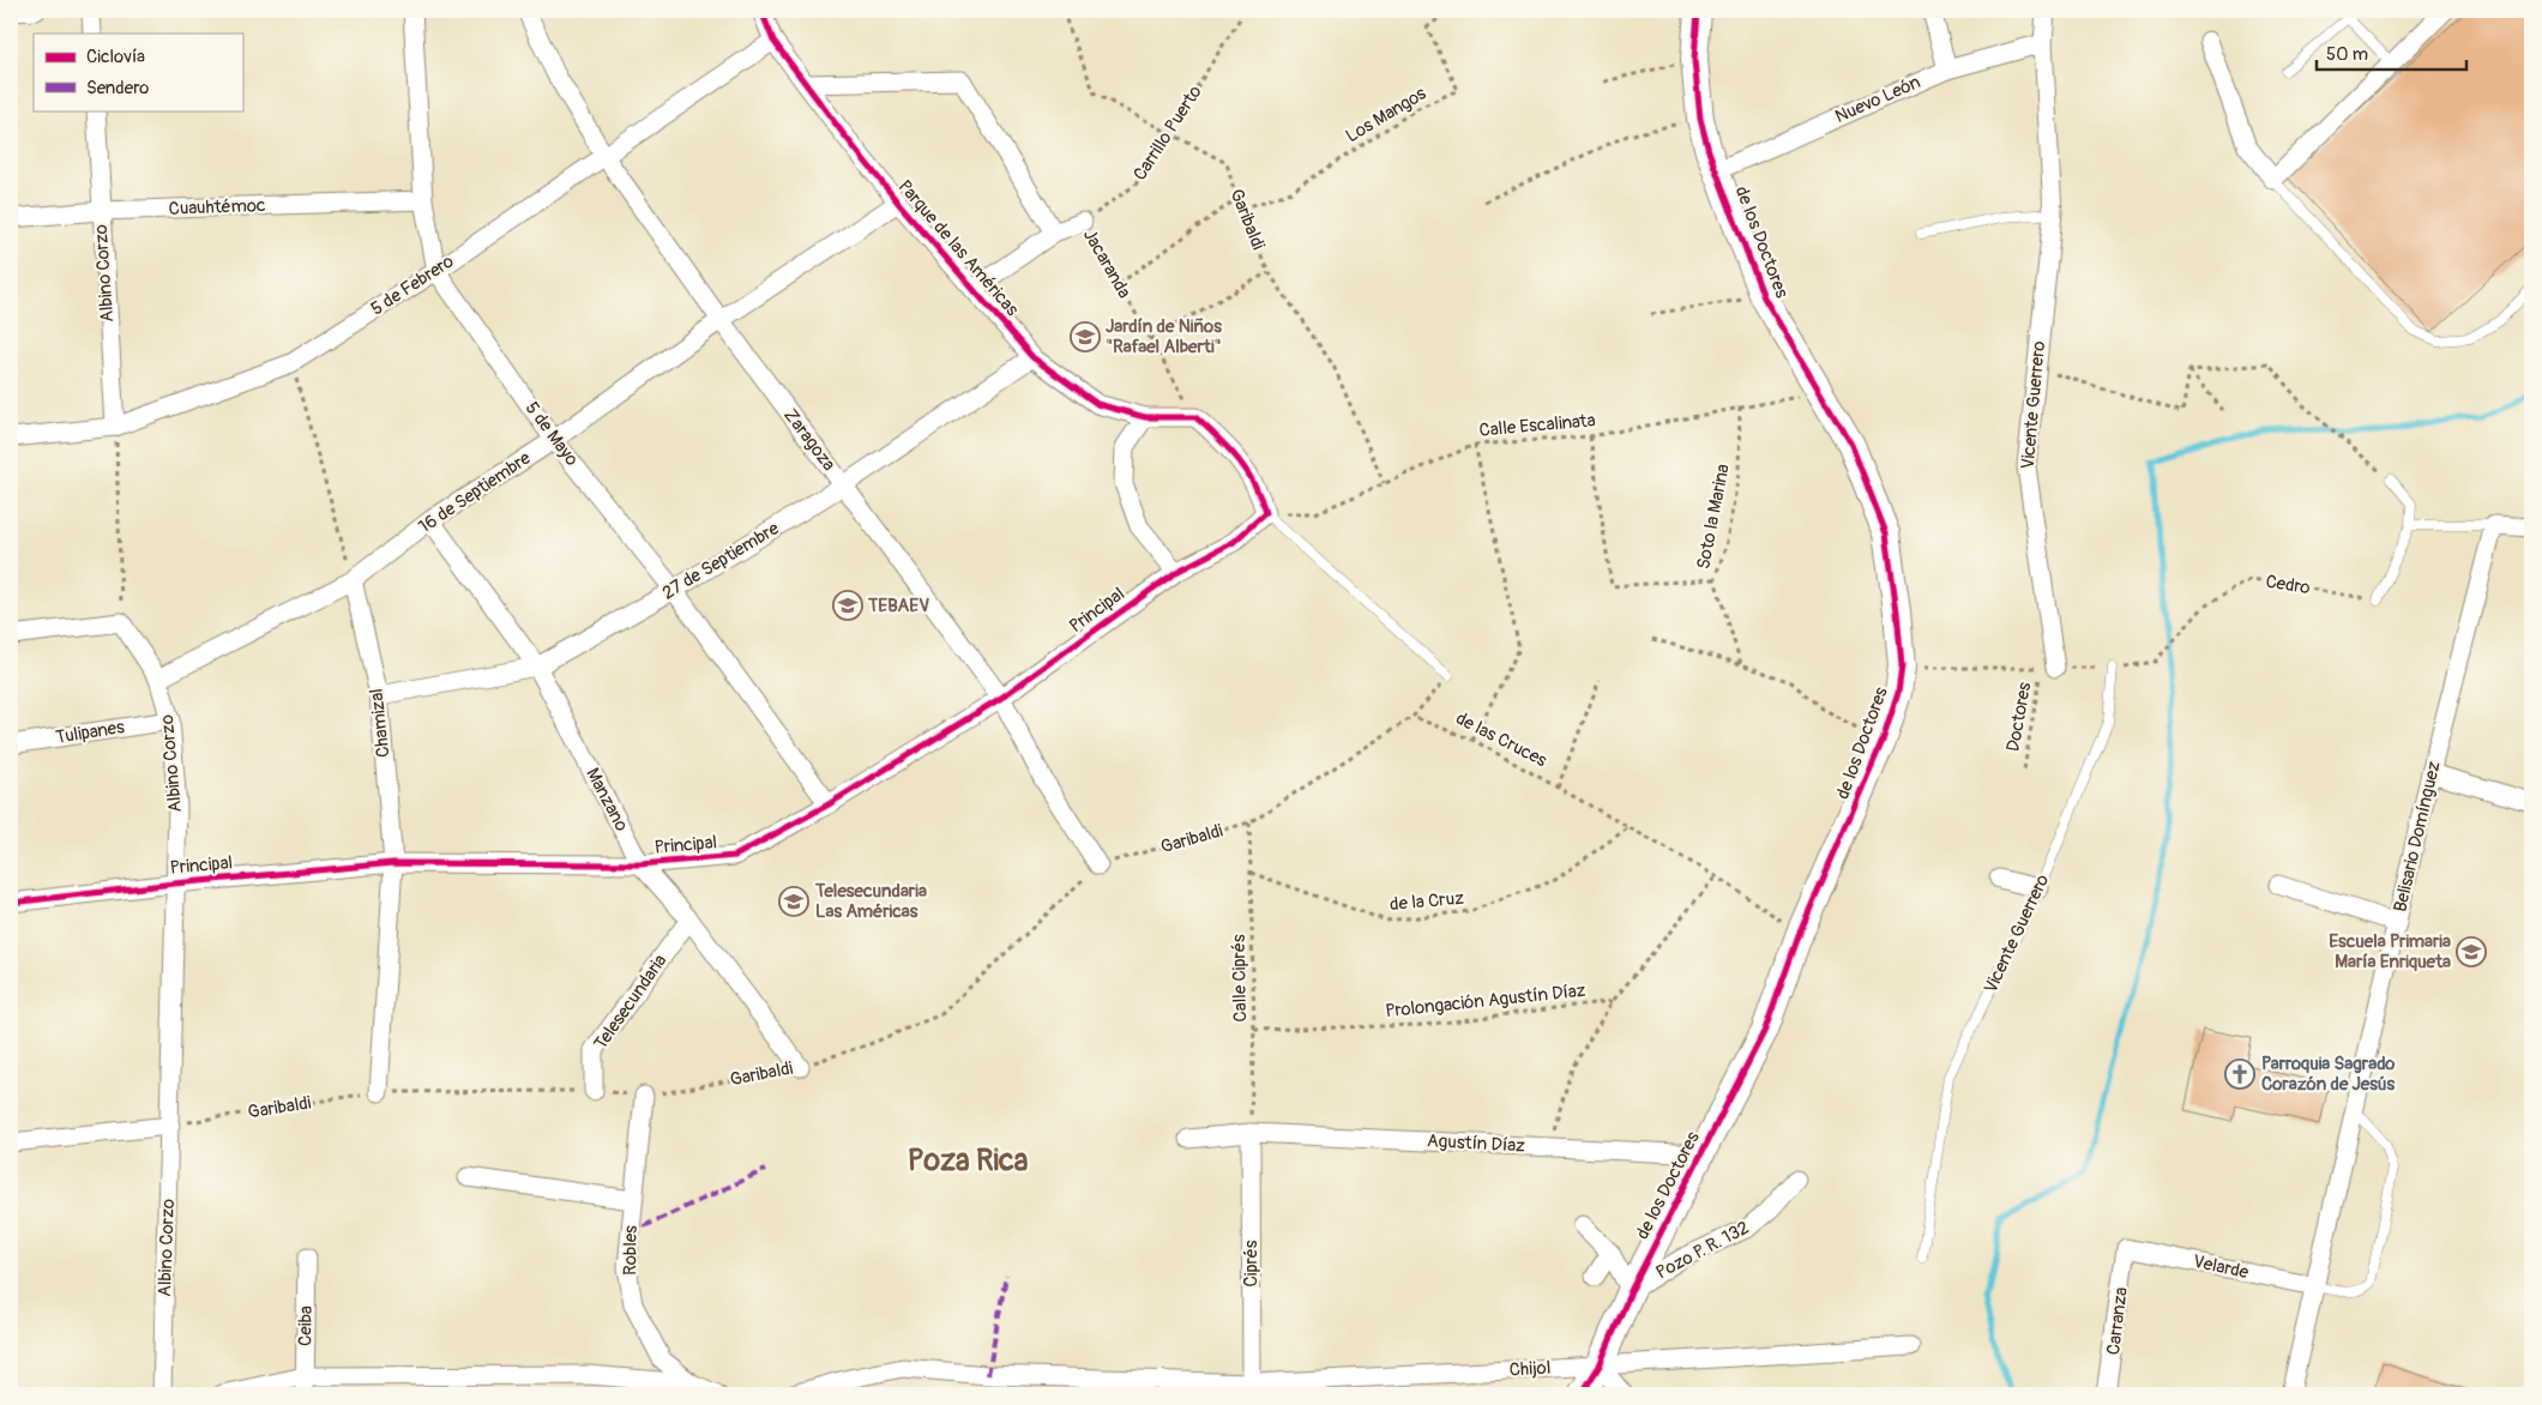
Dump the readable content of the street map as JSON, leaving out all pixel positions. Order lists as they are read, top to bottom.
{
  "streets": {
    "street": [
      "Nuevo León",
      "Cuauhtémoc",
      "de los Doctores",
      "Parque de las Américas",
      "Jacaranda",
      "Albino Corzo",
      "5 de Febrero",
      "Vicente Guerrero",
      "5 de Mayo",
      "Zaragoza",
      "16 de Septiembre",
      "27 de Septiembre",
      "Principal",
      "Chamizal",
      "Tulipanes",
      "Manzano",
      "Belisario Domínguez",
      "Telesecundaria",
      "Agustín Díaz",
      "Robles",
      "Pozo P. R. 132",
      "Ciprés",
      "Velarde",
      "Carranza",
      "Ceiba",
      "Chijol"
    ],
    "path": [
      "Los Mangos",
      "Carrillo Puerto",
      "Garibaldi",
      "Calle Escalinata",
      "Soto la Marina",
      "Cedro",
      "Doctores",
      "de las Cruces",
      "de la Cruz",
      "Calle Ciprés",
      "Prolongación Agustín Díaz"
    ]
  },
  "crossings": [
    ["Nuevo León", "de los Doctores"],
    ["Nuevo León", "Vicente Guerrero"],
    ["Los Mangos", "Garibaldi"],
    ["Carrillo Puerto", "Garibaldi"],
    ["Carrillo Puerto", "Jacaranda"],
    ["Cuauhtémoc", "Albino Corzo"],
    ["Cuauhtémoc", "5 de Mayo"],
    ["Garibaldi", "Albino Corzo"],
    ["Garibaldi", "Calle Escalinata"],
    ["Garibaldi", "Zaragoza"],
    ["Garibaldi", "Chamizal"],
    ["Garibaldi", "de las Cruces"],
    ["Garibaldi", "Manzano"],
    ["Garibaldi", "Calle Ciprés"],
    ["Garibaldi", "Telesecundaria"],
    ["Garibaldi", "Robles"],
    ["de los Doctores", "Calle Escalinata"],
    ["de los Doctores", "de las Cruces"],
    ["de los Doctores", "Agustín Díaz"],
    ["de los Doctores", "Pozo P. R. 132"],
    ["de los Doctores", "Chijol"],
    ["Parque de las Américas", "Jacaranda"],
    ["Parque de las Américas", "5 de Febrero"],
    ["Parque de las Américas", "Calle Escalinata"],
    ["Parque de las Américas", "16 de Septiembre"],
    ["Parque de las Américas", "27 de Septiembre"],
    ["Parque de las Américas", "Principal"],
    ["Jacaranda", "Calle Escalinata"],
    ["Jacaranda", "Principal"],
    ["Albino Corzo", "5 de Febrero"],
    ["Albino Corzo", "16 de Septiembre"],
    ["Albino Corzo", "Principal"],
    ["Albino Corzo", "Tulipanes"],
    ["5 de Febrero", "5 de Mayo"],
    ["5 de Febrero", "Zaragoza"],
    ["Vicente Guerrero", "Cedro"],
    ["Vicente Guerrero", "Doctores"],
    ["Calle Escalinata", "Soto la Marina"],
    ["Calle Escalinata", "Principal"],
    ["5 de Mayo", "16 de Septiembre"],
    ["5 de Mayo", "27 de Septiembre"],
    ["5 de Mayo", "Principal"],
    ["Zaragoza", "16 de Septiembre"],
    ["Zaragoza", "27 de Septiembre"],
    ["Zaragoza", "Principal"],
    ["16 de Septiembre", "Chamizal"],
    ["16 de Septiembre", "Manzano"],
    ["27 de Septiembre", "Chamizal"],
    ["27 de Septiembre", "Manzano"],
    ["Principal", "Chamizal"],
    ["Principal", "Manzano"],
    ["de las Cruces", "de la Cruz"],
    ["Manzano", "Telesecundaria"],
    ["Belisario Domínguez", "Velarde"],
    ["de la Cruz", "Calle Ciprés"],
    ["Calle Ciprés", "Prolongación Agustín Díaz"],
    ["Calle Ciprés", "Agustín Díaz"],
    ["Calle Ciprés", "Ciprés"],
    ["Agustín Díaz", "Ciprés"],
    ["Ciprés", "Chijol"],
    ["Velarde", "Carranza"]
  ],
  "districts": ["Poza Rica"],
  "places": {
    "school or university": [
      "Jardín de Niños \"Rafael Alberti\"",
      "TEBAEV",
      "Telesecundaria Las Américas",
      "Escuela Primaria María Enriqueta"
    ],
    "church": ["Parroquia Sagrado Corazón de Jesús"]
  },
  "legend": ["Ciclovía", "Sendero"],
  "scale_bar": "50 m"
}
